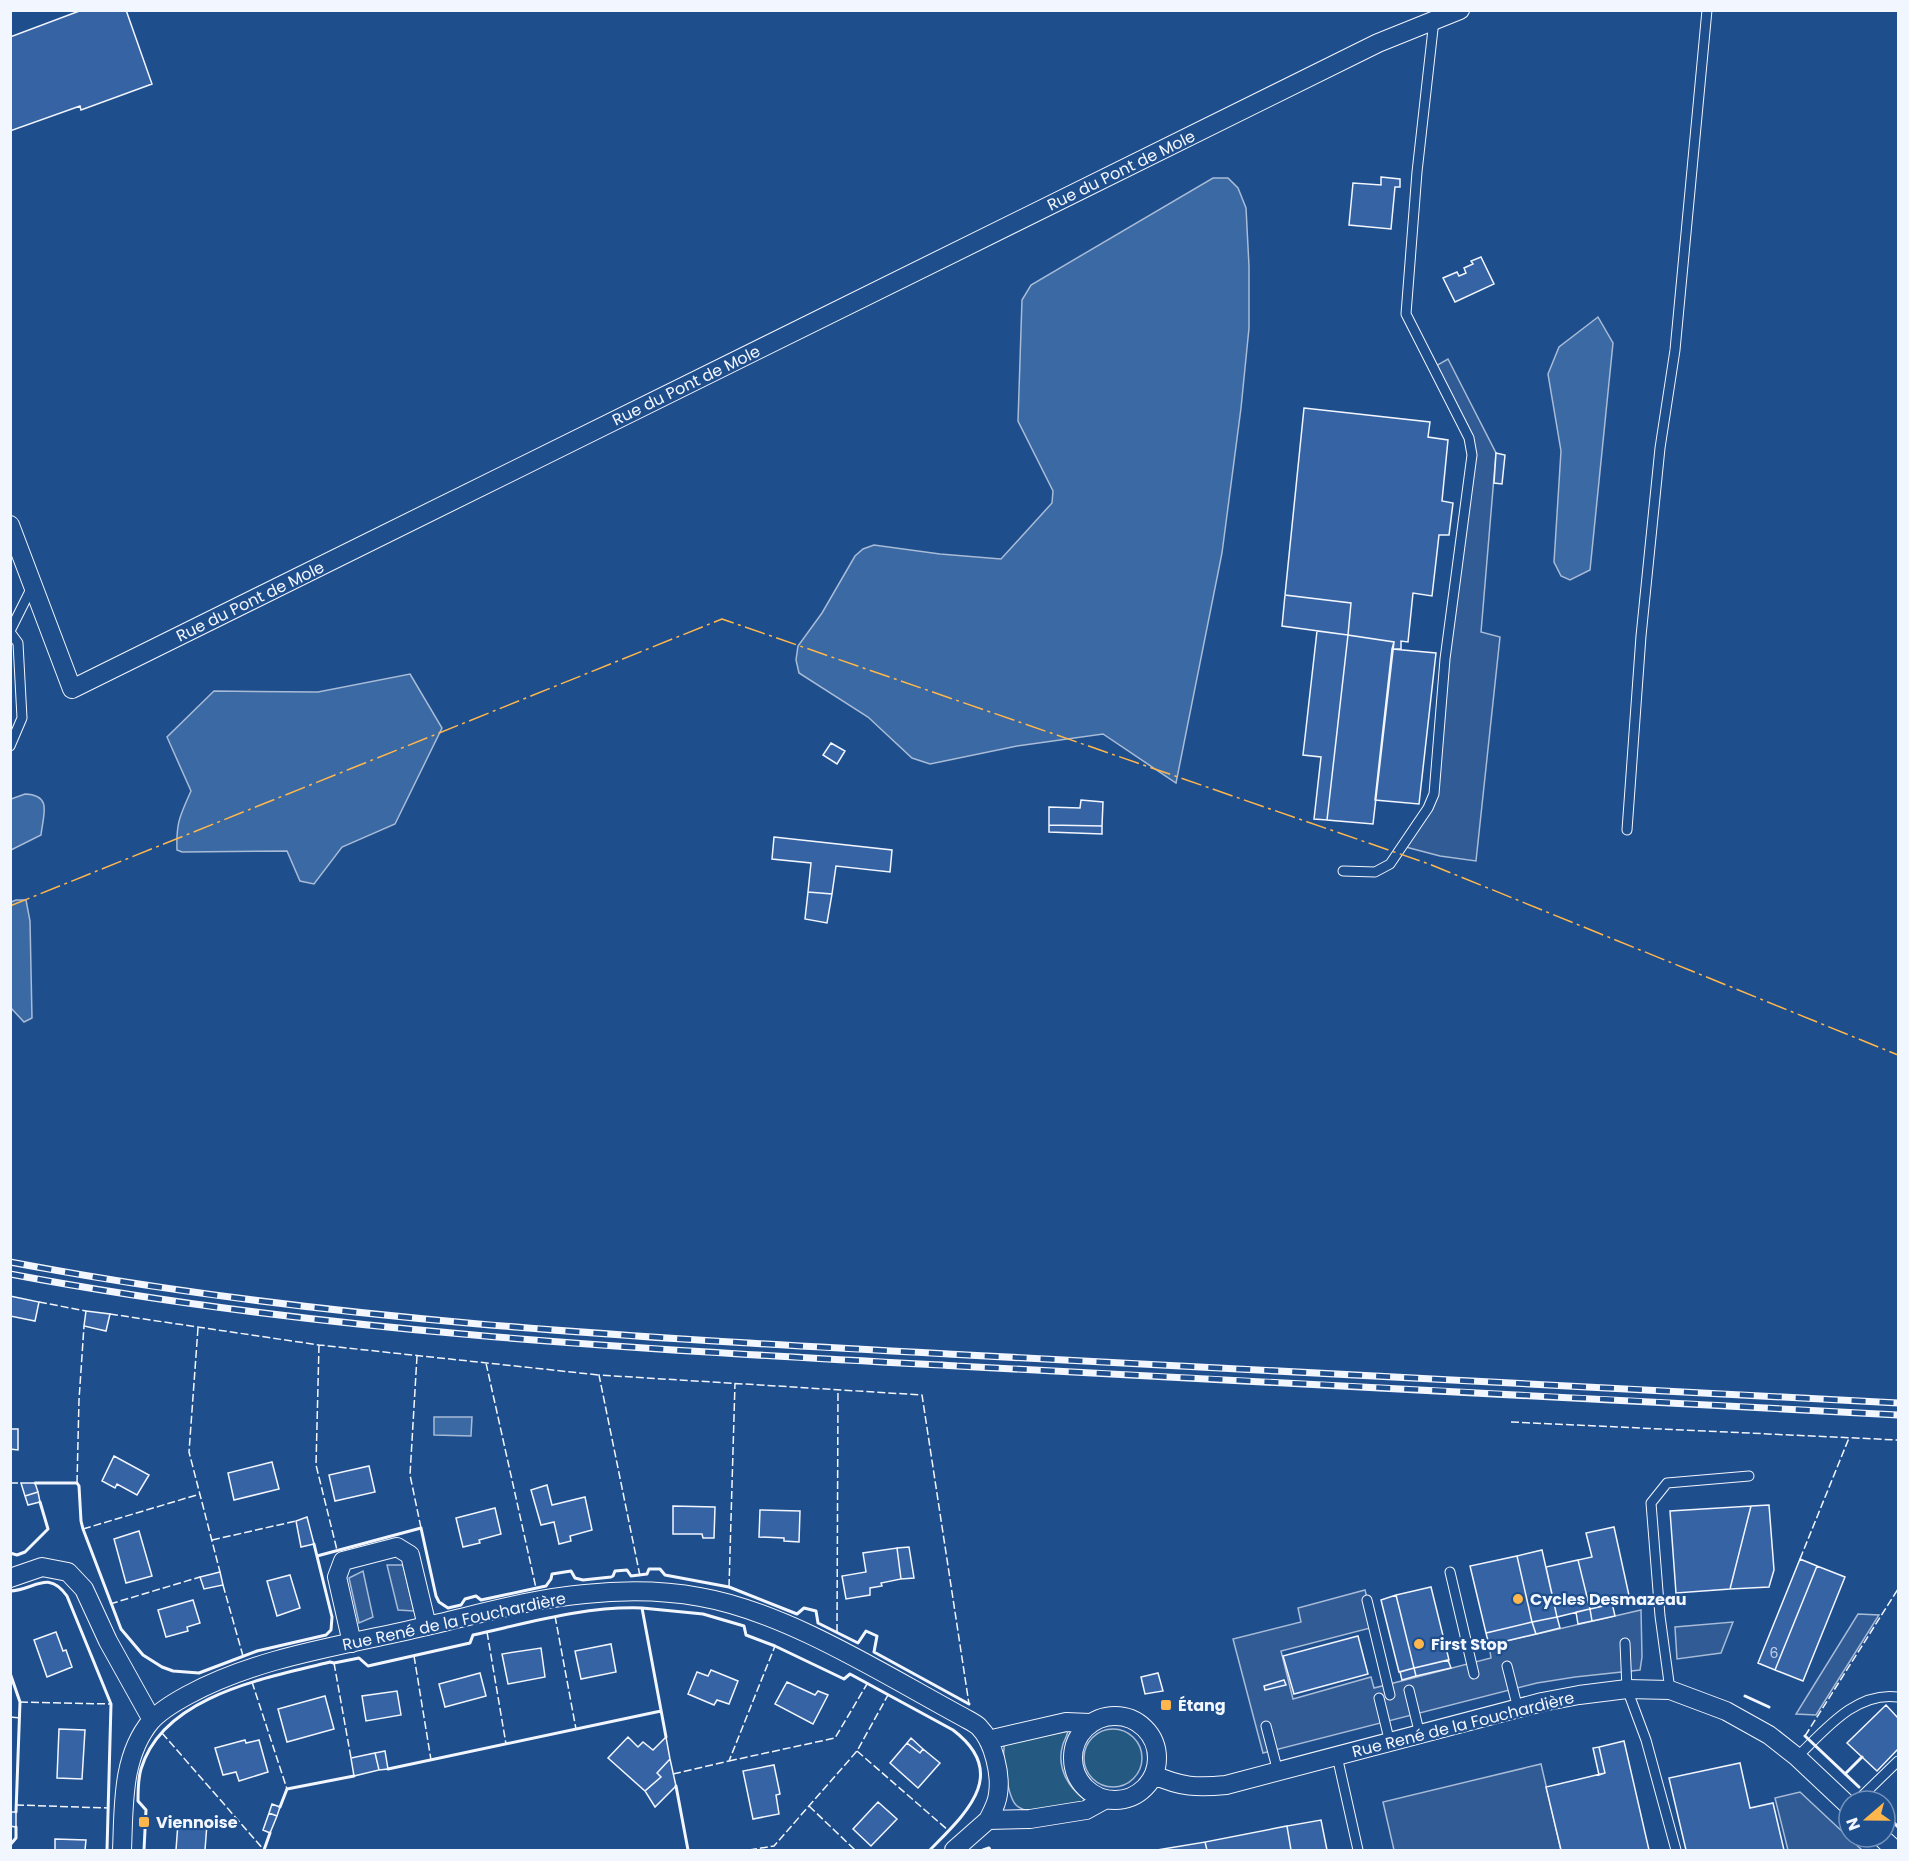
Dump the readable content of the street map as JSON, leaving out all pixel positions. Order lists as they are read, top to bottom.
{
  "streets": {
    "street": ["Rue du Pont de Mole", "Rue René de la Fouchardière"]
  },
  "places": {
    "other": ["Cycles Desmazeau", "First Stop"],
    "transit": ["Étang", "Viennoise"]
  },
  "house_numbers": ["6"],
  "north": "left"
}
